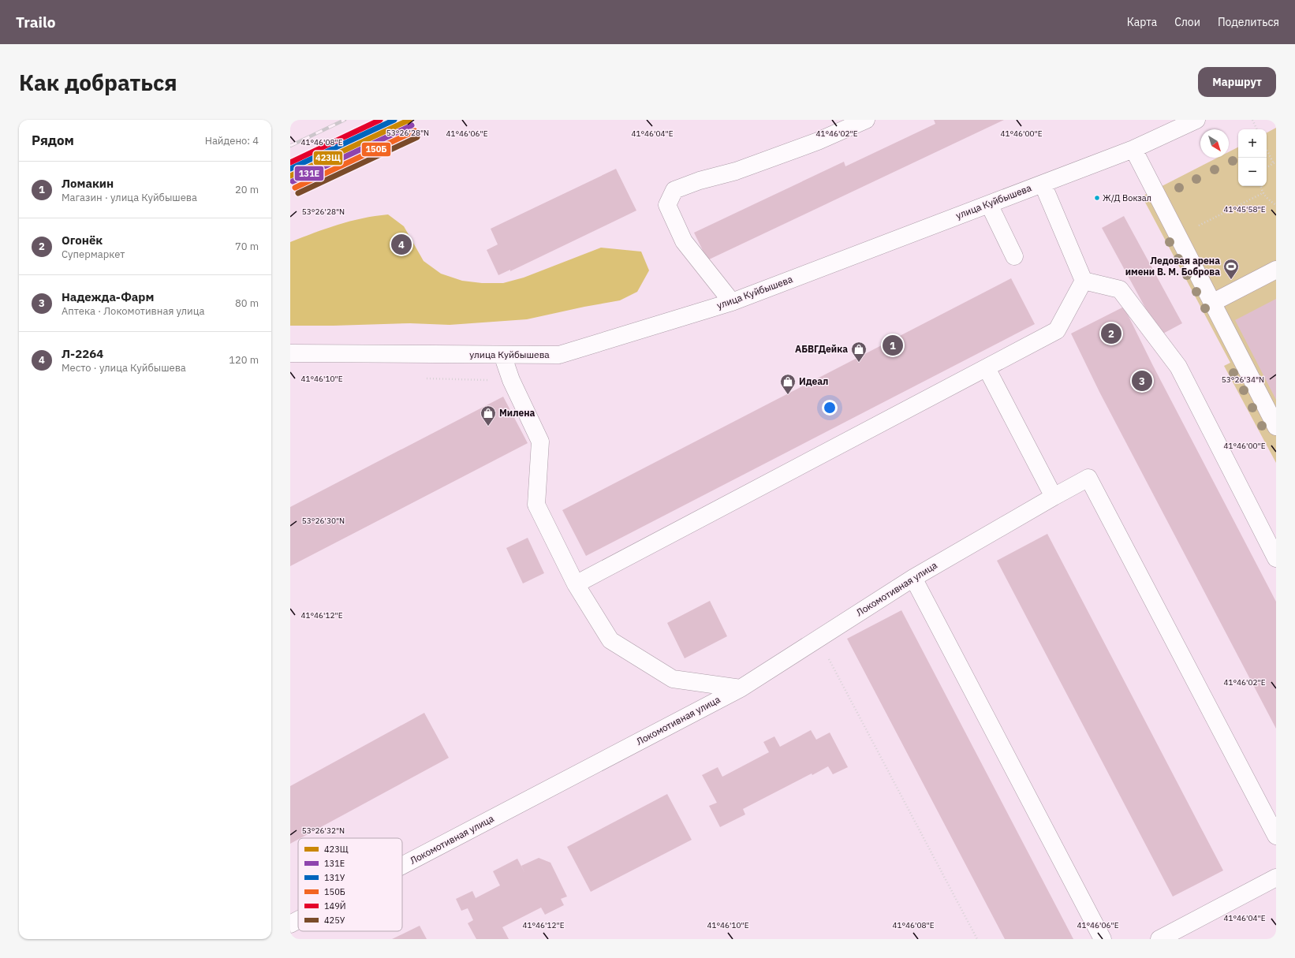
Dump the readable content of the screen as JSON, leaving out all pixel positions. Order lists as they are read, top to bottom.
{
  "streets": {
    "street": ["улица Куйбышева", "Локомотивная улица"]
  },
  "places": {
    "other": ["Ж/Д Вокзал"],
    "sports": ["Ледовая арена имени В. М. Боброва"],
    "shop": ["АБВГДейка", "Идеал", "Милена"]
  },
  "lines": [
    "transit line 423Щ",
    "transit line 131У",
    "transit line 149Й",
    "transit line 131Е",
    "transit line 150Б",
    "transit line 425У"
  ],
  "legend": [
    "423Щ",
    "131Е",
    "131У",
    "150Б",
    "149Й",
    "425У"
  ],
  "north": "bottom right",
  "page": {
    "header": "Trailo",
    "nav": ["Карта", "Слои", "Поделиться"],
    "buttons": "Маршрут",
    "title": "Как добраться",
    "heading": ["Рядом", "Найдено: 4"],
    "map_buttons": ["+", "−"],
    "list": [
      {
        "mark": "1",
        "name": "Ломакин",
        "note": "Магазин · улица Куйбышева",
        "value": "20 m"
      },
      {
        "mark": "2",
        "name": "Огонёк",
        "note": "Супермаркет",
        "value": "70 m"
      },
      {
        "mark": "3",
        "name": "Надежда-Фарм",
        "note": "Аптека · Локомотивная улица",
        "value": "80 m"
      },
      {
        "mark": "4",
        "name": "Л-2264",
        "note": "Место · улица Куйбышева",
        "value": "120 m"
      }
    ],
    "pins": [
      "4",
      "2",
      "1",
      "3"
    ]
  },
  "coordinates": [
    "53°26'28\"N",
    "41°46'06\"E",
    "41°46'02\"E",
    "41°46'04\"E",
    "41°46'00\"E",
    "41°46'08\"E",
    "41°45'58\"E",
    "41°46'10\"E",
    "53°26'34\"N",
    "53°26'30\"N",
    "41°46'12\"E",
    "53°26'32\"N"
  ]
}
